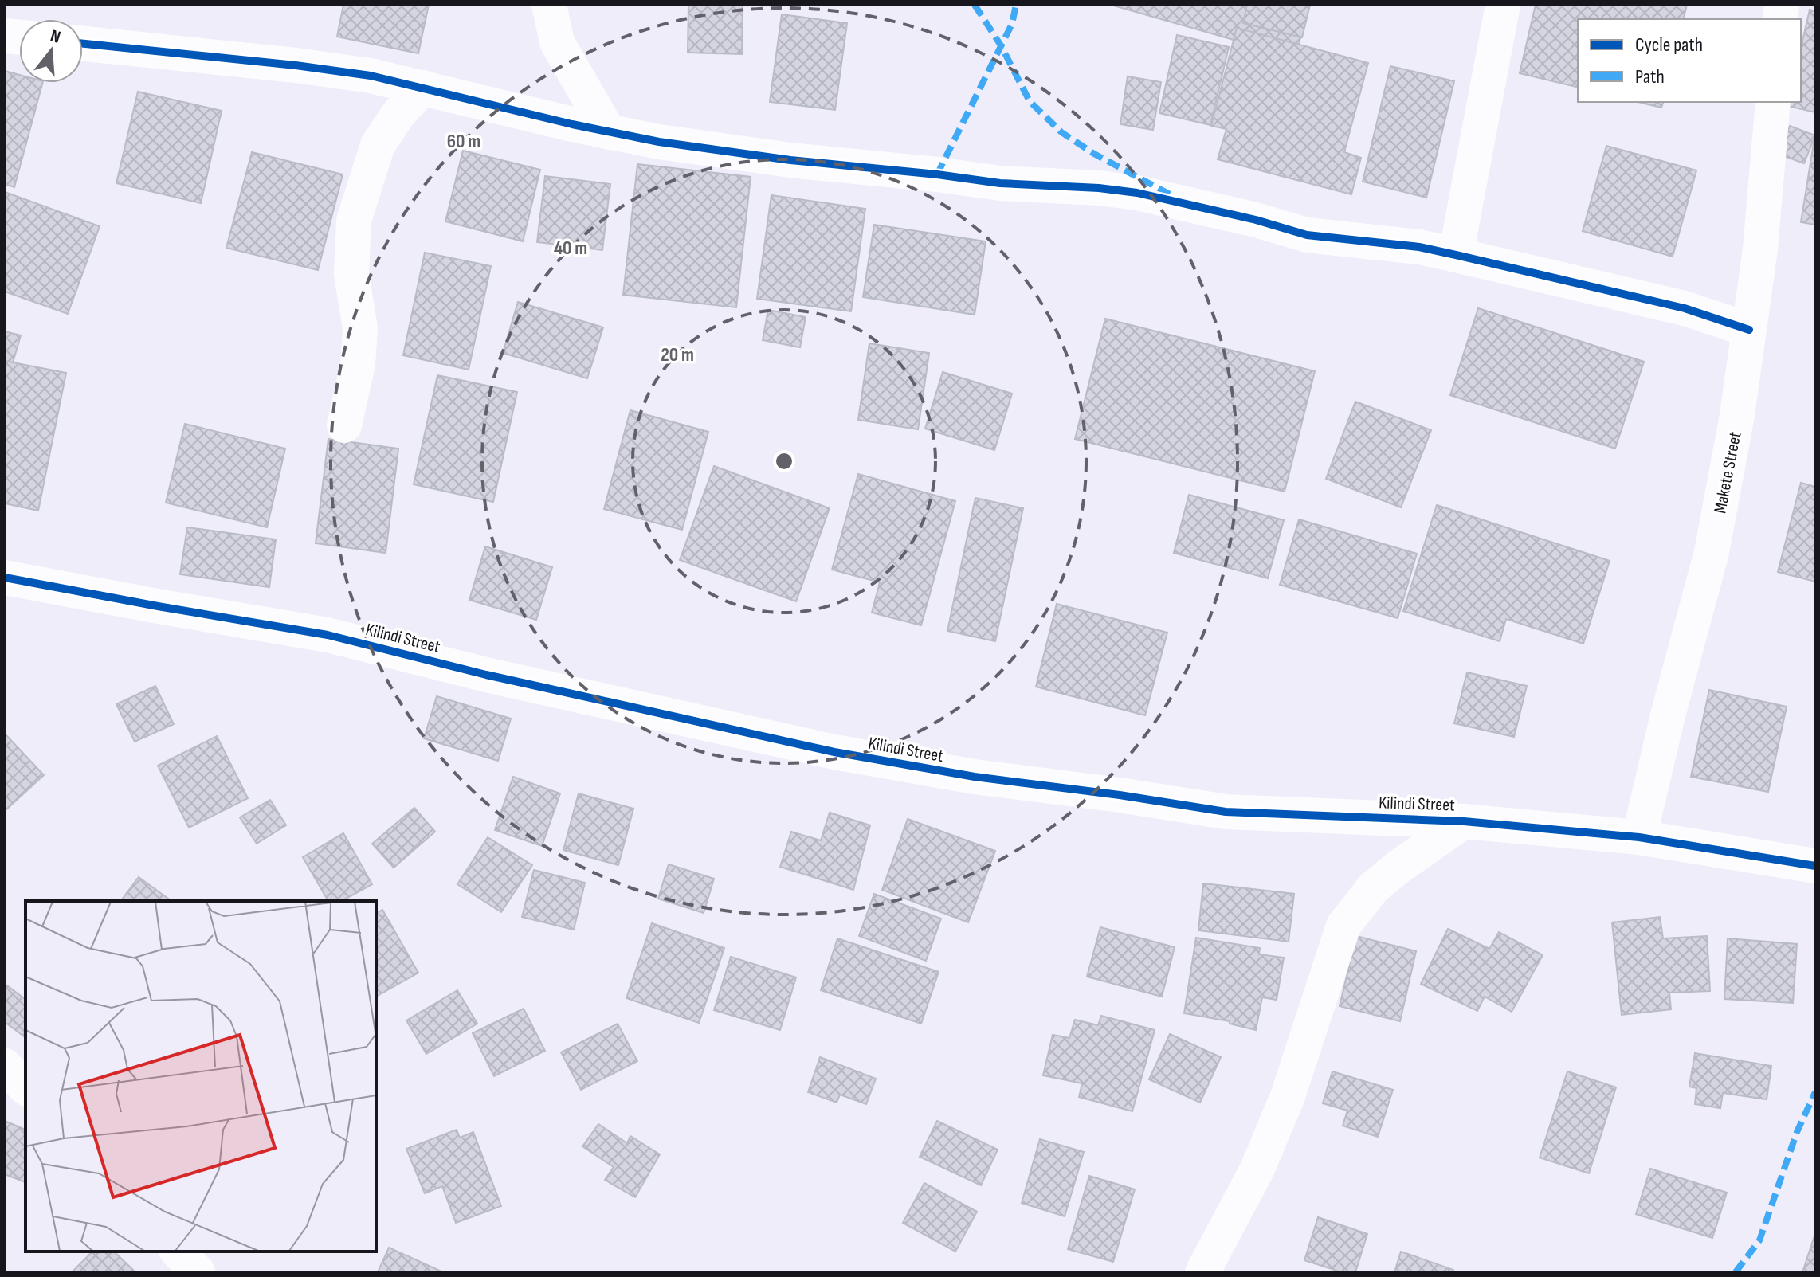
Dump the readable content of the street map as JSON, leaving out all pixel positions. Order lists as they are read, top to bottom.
{
  "streets": {
    "street": ["Makete Street", "Kilindi Street"]
  },
  "crossings": [
    ["Makete Street", "Kilindi Street"]
  ],
  "legend": ["Cycle path", "Path"],
  "north": "top",
  "rings": ["60 m", "40 m", "20 m"]
}
